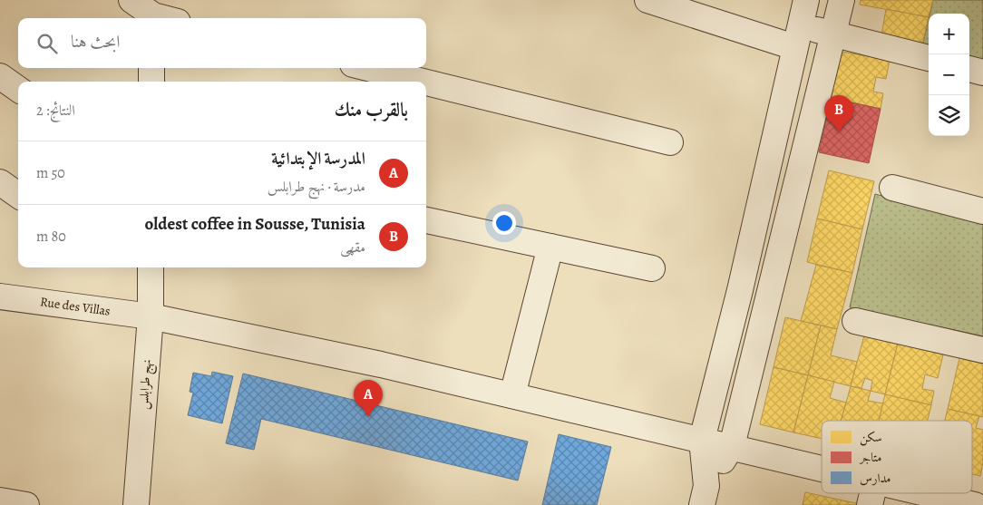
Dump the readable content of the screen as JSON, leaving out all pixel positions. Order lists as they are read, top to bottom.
{
  "streets": {
    "street": ["Rue des Villas", "نهج طرابلس"]
  },
  "crossings": [
    ["Rue des Villas", "نهج طرابلس"]
  ],
  "legend": ["سكن", "متاجر", "مدارس"],
  "page": {
    "map_buttons": ["+", "−"],
    "search": "ابحث هنا",
    "heading": ["بالقرب منك", "النتائج: 2"],
    "pins": ["B", "A"],
    "list": [
      {
        "mark": "A",
        "name": "المدرسة الإبتدائية",
        "note": "مدرسة · نهج طرابلس",
        "value": "50 m"
      },
      {
        "mark": "B",
        "name": "oldest coffee in Sousse, Tunisia",
        "note": "مقهى",
        "value": "80 m"
      }
    ]
  }
}
